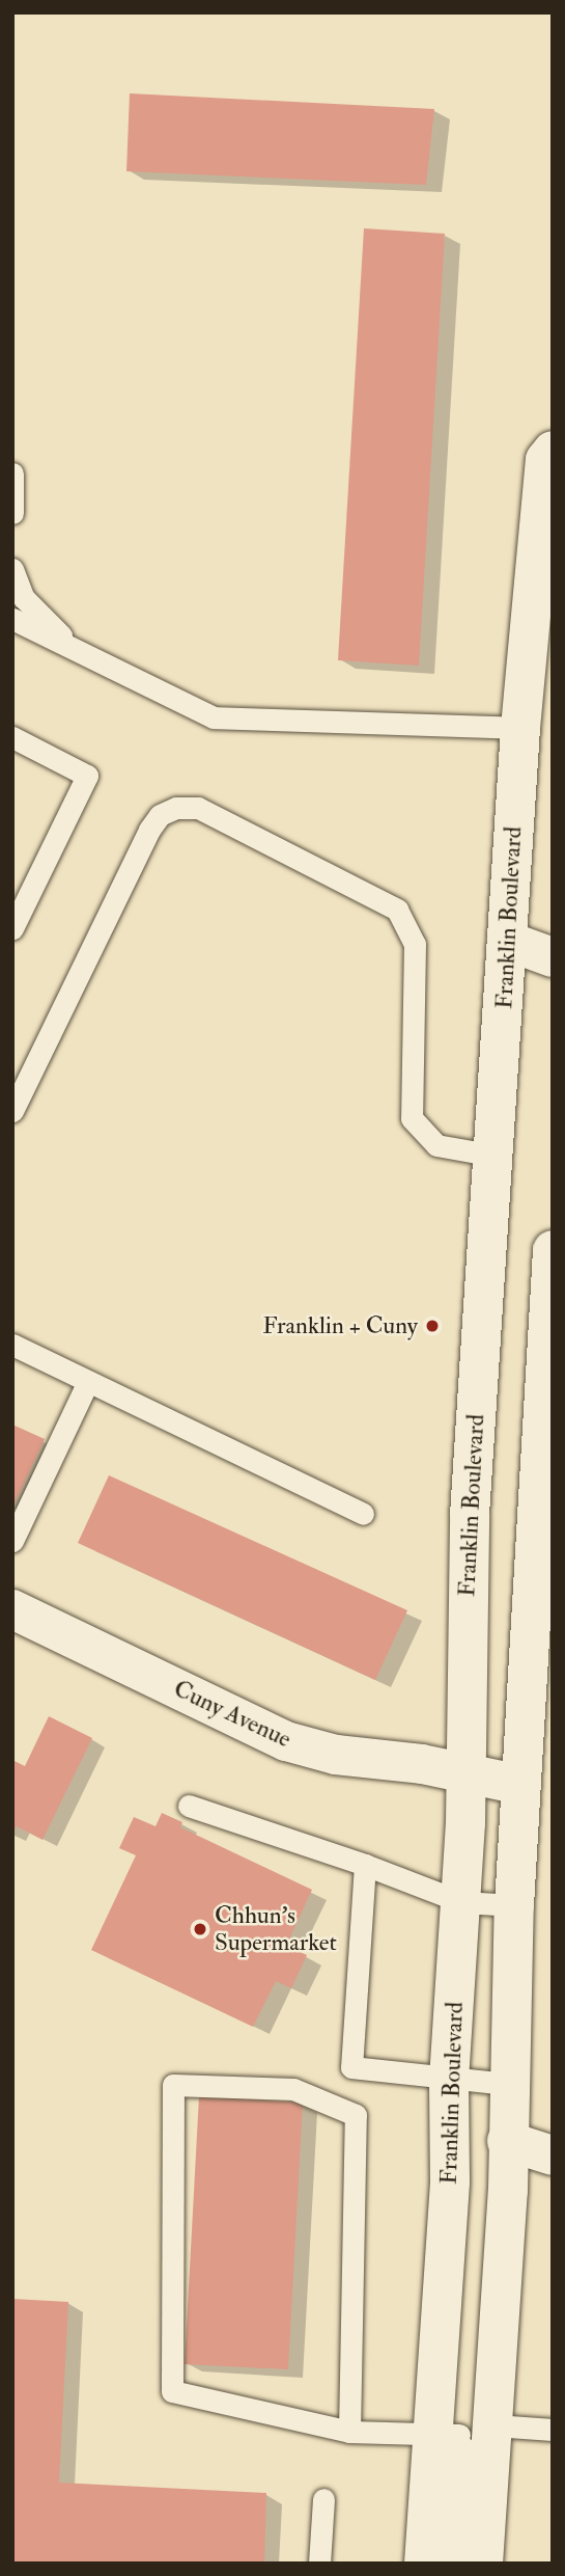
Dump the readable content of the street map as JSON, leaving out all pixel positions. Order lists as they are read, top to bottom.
{
  "streets": {
    "main road": ["Franklin Boulevard", "Cuny Avenue"]
  },
  "crossings": [
    ["Franklin Boulevard", "Cuny Avenue"]
  ],
  "places": ["Franklin + Cuny", "Chhun's Supermarket"]
}
